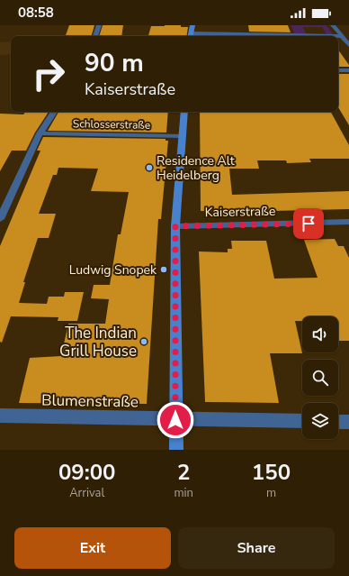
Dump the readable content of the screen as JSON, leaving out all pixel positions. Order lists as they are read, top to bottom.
{
  "streets": {
    "street": ["Schlosserstraße", "Kaiserstraße", "Blumenstraße"]
  },
  "places": ["Residence Alt Heidelberg", "Ludwig Snopek", "The Indian Grill House"],
  "page": {
    "status": "08:58",
    "turn": ["90 m", "Kaiserstraße"],
    "eta": [
      "09:00",
      "Arrival",
      "2",
      "min",
      "150",
      "m"
    ],
    "buttons": ["Exit", "Share"]
  }
}
